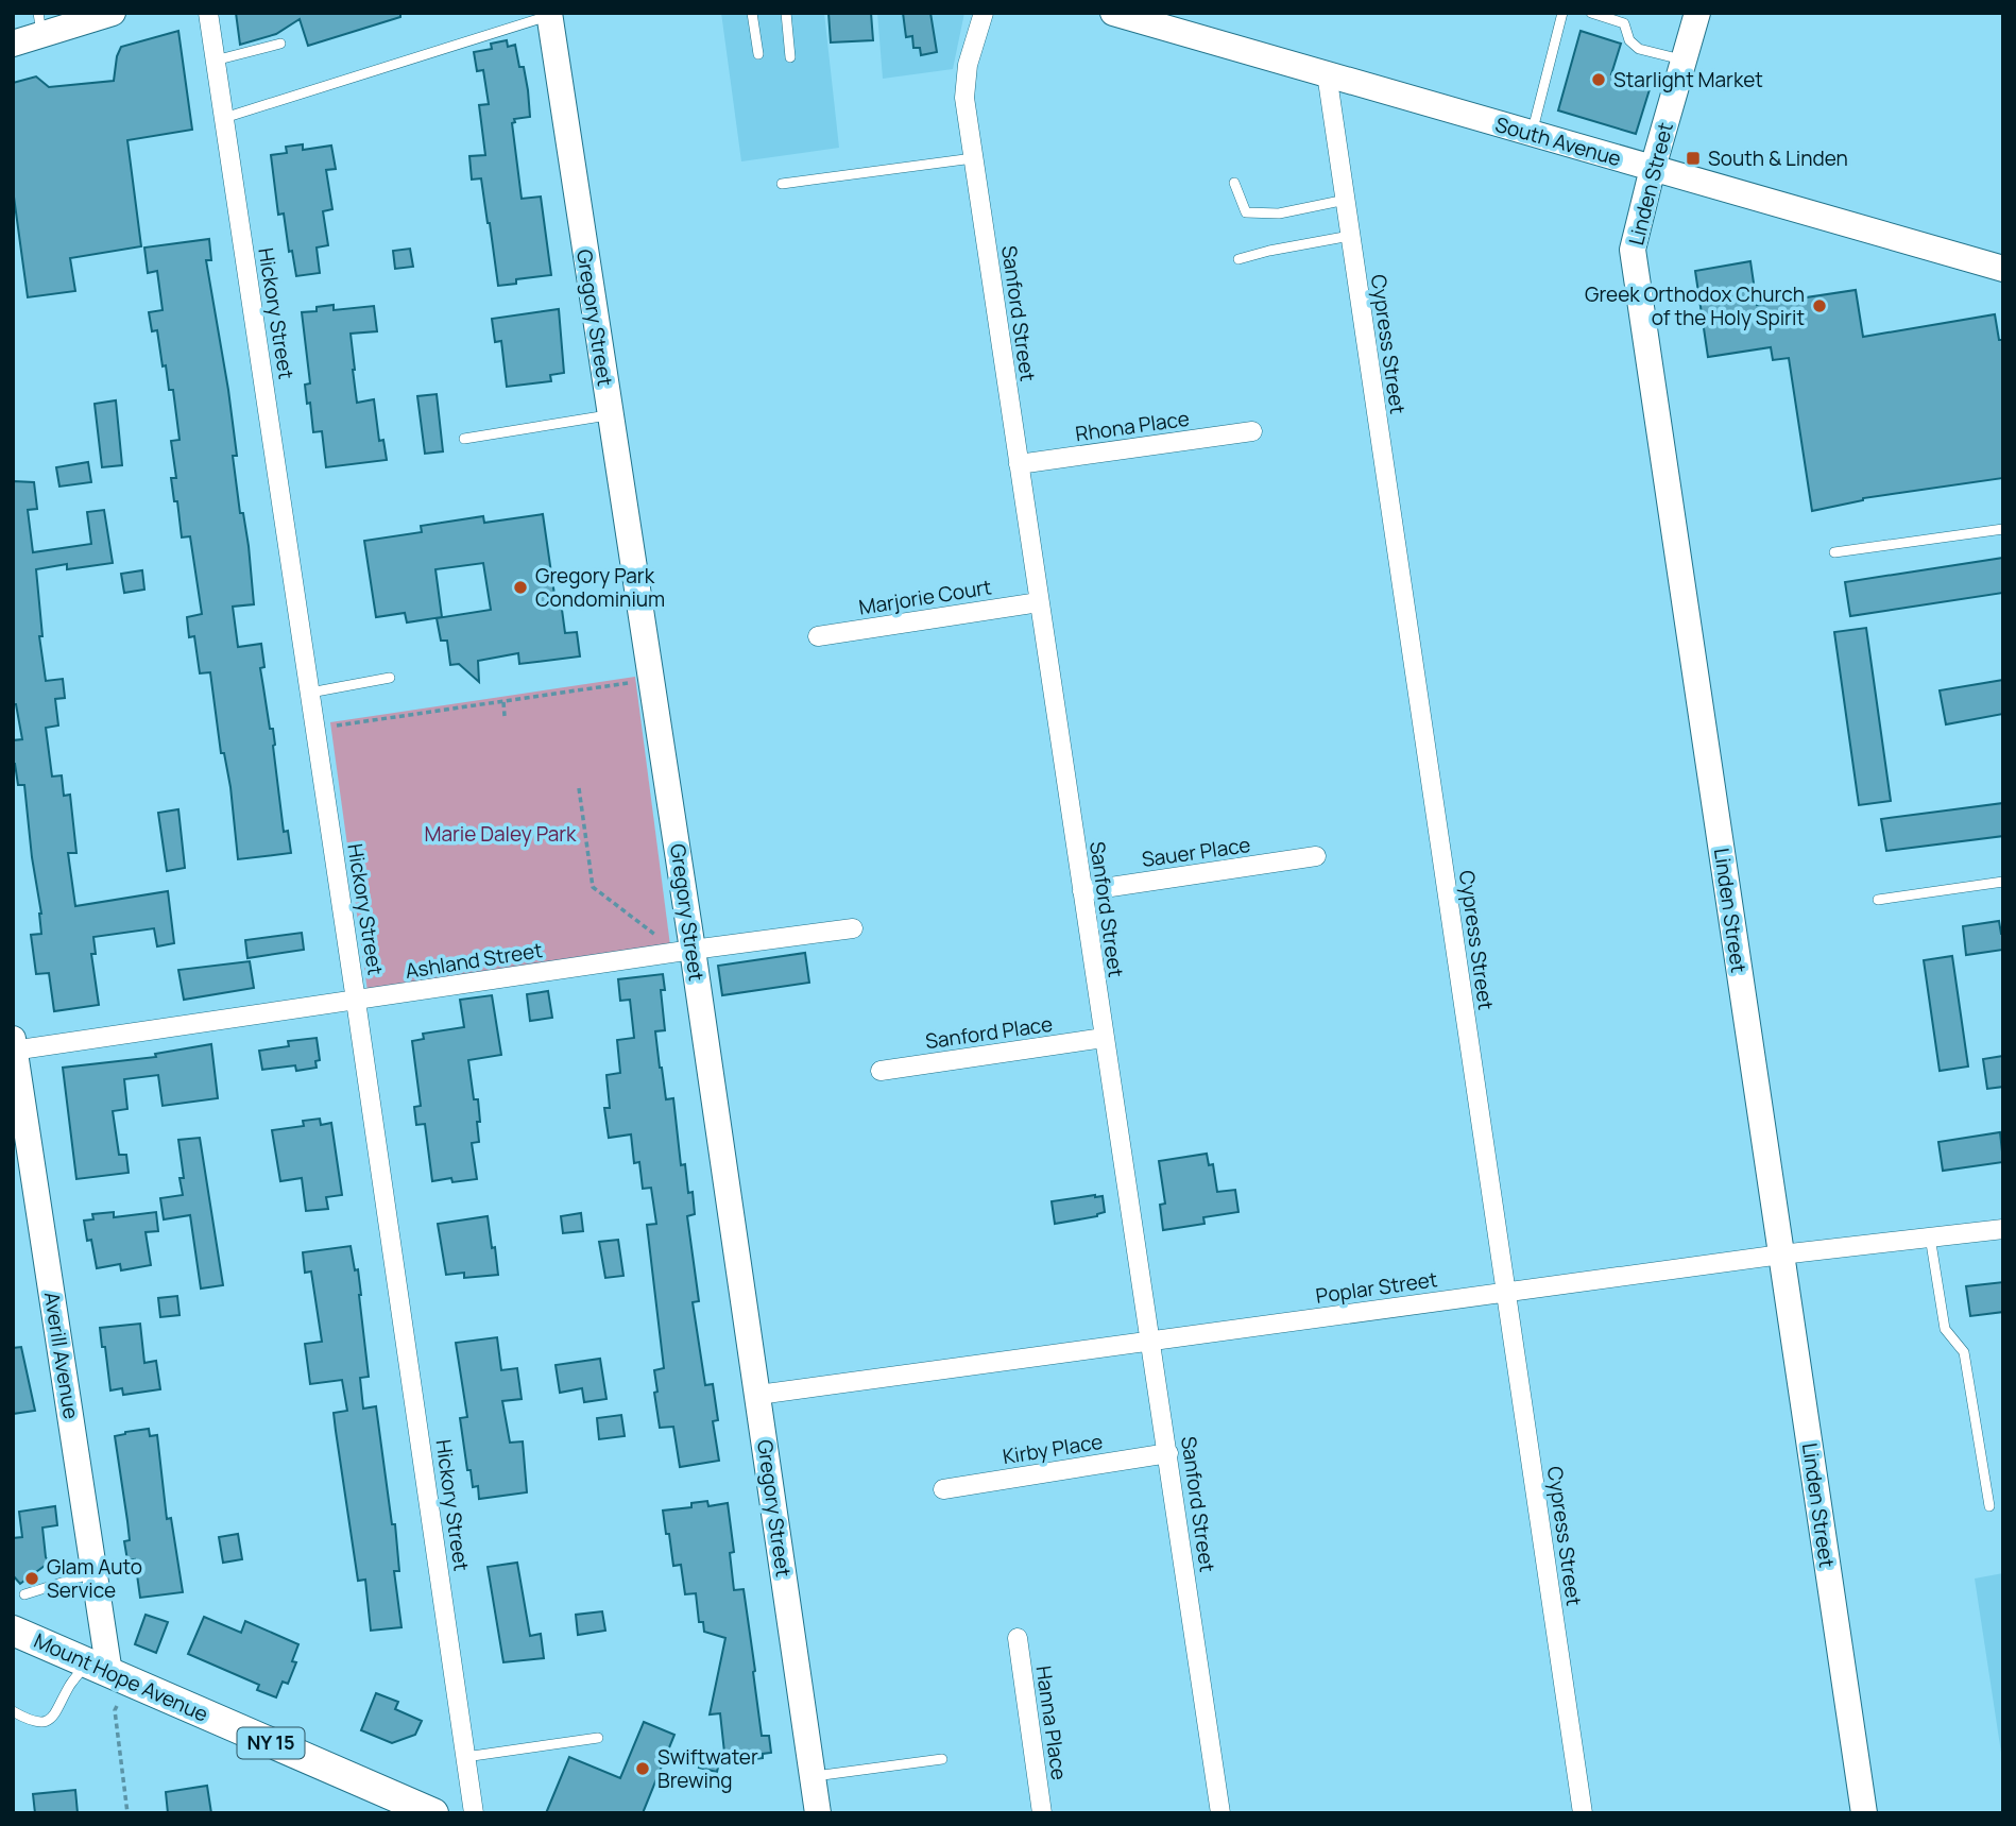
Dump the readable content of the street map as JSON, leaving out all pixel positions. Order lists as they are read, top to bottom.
{
  "streets": {
    "main road": ["Mount Hope Avenue", "NY 15"],
    "street": [
      "South Avenue",
      "Linden Street",
      "Hickory Street",
      "Sanford Street",
      "Gregory Street",
      "Cypress Street",
      "Rhona Place",
      "Marjorie Court",
      "Sauer Place",
      "Ashland Street",
      "Sanford Place",
      "Poplar Street",
      "Averill Avenue",
      "Kirby Place",
      "Hanna Place"
    ]
  },
  "crossings": [
    ["South Avenue", "Linden Street"],
    ["South Avenue", "Cypress Street"],
    ["Linden Street", "Poplar Street"],
    ["Hickory Street", "Ashland Street"],
    ["Sanford Street", "Rhona Place"],
    ["Sanford Street", "Marjorie Court"],
    ["Sanford Street", "Sauer Place"],
    ["Sanford Street", "Sanford Place"],
    ["Sanford Street", "Poplar Street"],
    ["Sanford Street", "Kirby Place"],
    ["Gregory Street", "Ashland Street"],
    ["Gregory Street", "Poplar Street"],
    ["Cypress Street", "Poplar Street"],
    ["Ashland Street", "Averill Avenue"],
    ["Averill Avenue", "Mount Hope Avenue"]
  ],
  "parks": ["Marie Daley Park"],
  "places": {
    "other": [
      "Starlight Market",
      "Greek Orthodox Church of the Holy Spirit",
      "Gregory Park Condominium",
      "Glam Auto Service",
      "Swiftwater Brewing"
    ],
    "transit": ["South & Linden"]
  }
}
